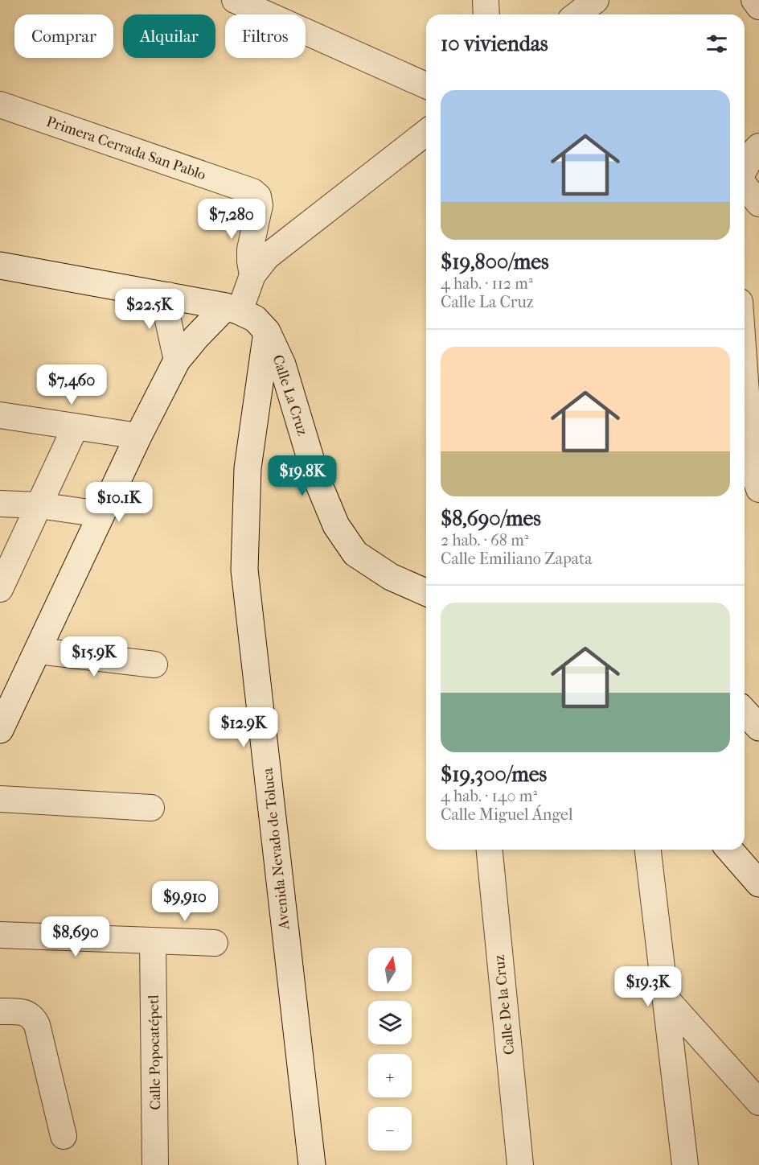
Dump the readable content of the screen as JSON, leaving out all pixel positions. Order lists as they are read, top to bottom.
{
  "streets": {
    "street": [
      "Primera Cerrada San Pablo",
      "Calle La Cruz",
      "Avenida Nevado de Toluca",
      "Calle De la Cruz",
      "Calle Popocatépetl"
    ]
  },
  "crossings": [
    ["Calle La Cruz", "Avenida Nevado de Toluca"]
  ],
  "north": "top",
  "page": {
    "chip": ["Comprar", "Alquilar", "Filtros"],
    "heading": "10 viviendas",
    "list": [
      {
        "name": "$19,800/mes",
        "note": "4 hab. · 112 m² · Calle La Cruz"
      },
      {
        "name": "$8,690/mes",
        "note": "2 hab. · 68 m² · Calle Emiliano Zapata"
      },
      {
        "name": "$19,300/mes",
        "note": "4 hab. · 140 m² · Calle Miguel Ángel"
      }
    ],
    "price": [
      "$7,280",
      "$22.5K",
      "$7,460",
      "$19.8K",
      "$10.1K",
      "$15.9K",
      "$12.9K",
      "$9,910",
      "$8,690",
      "$19.3K"
    ],
    "map_buttons": ["+", "−"]
  }
}
